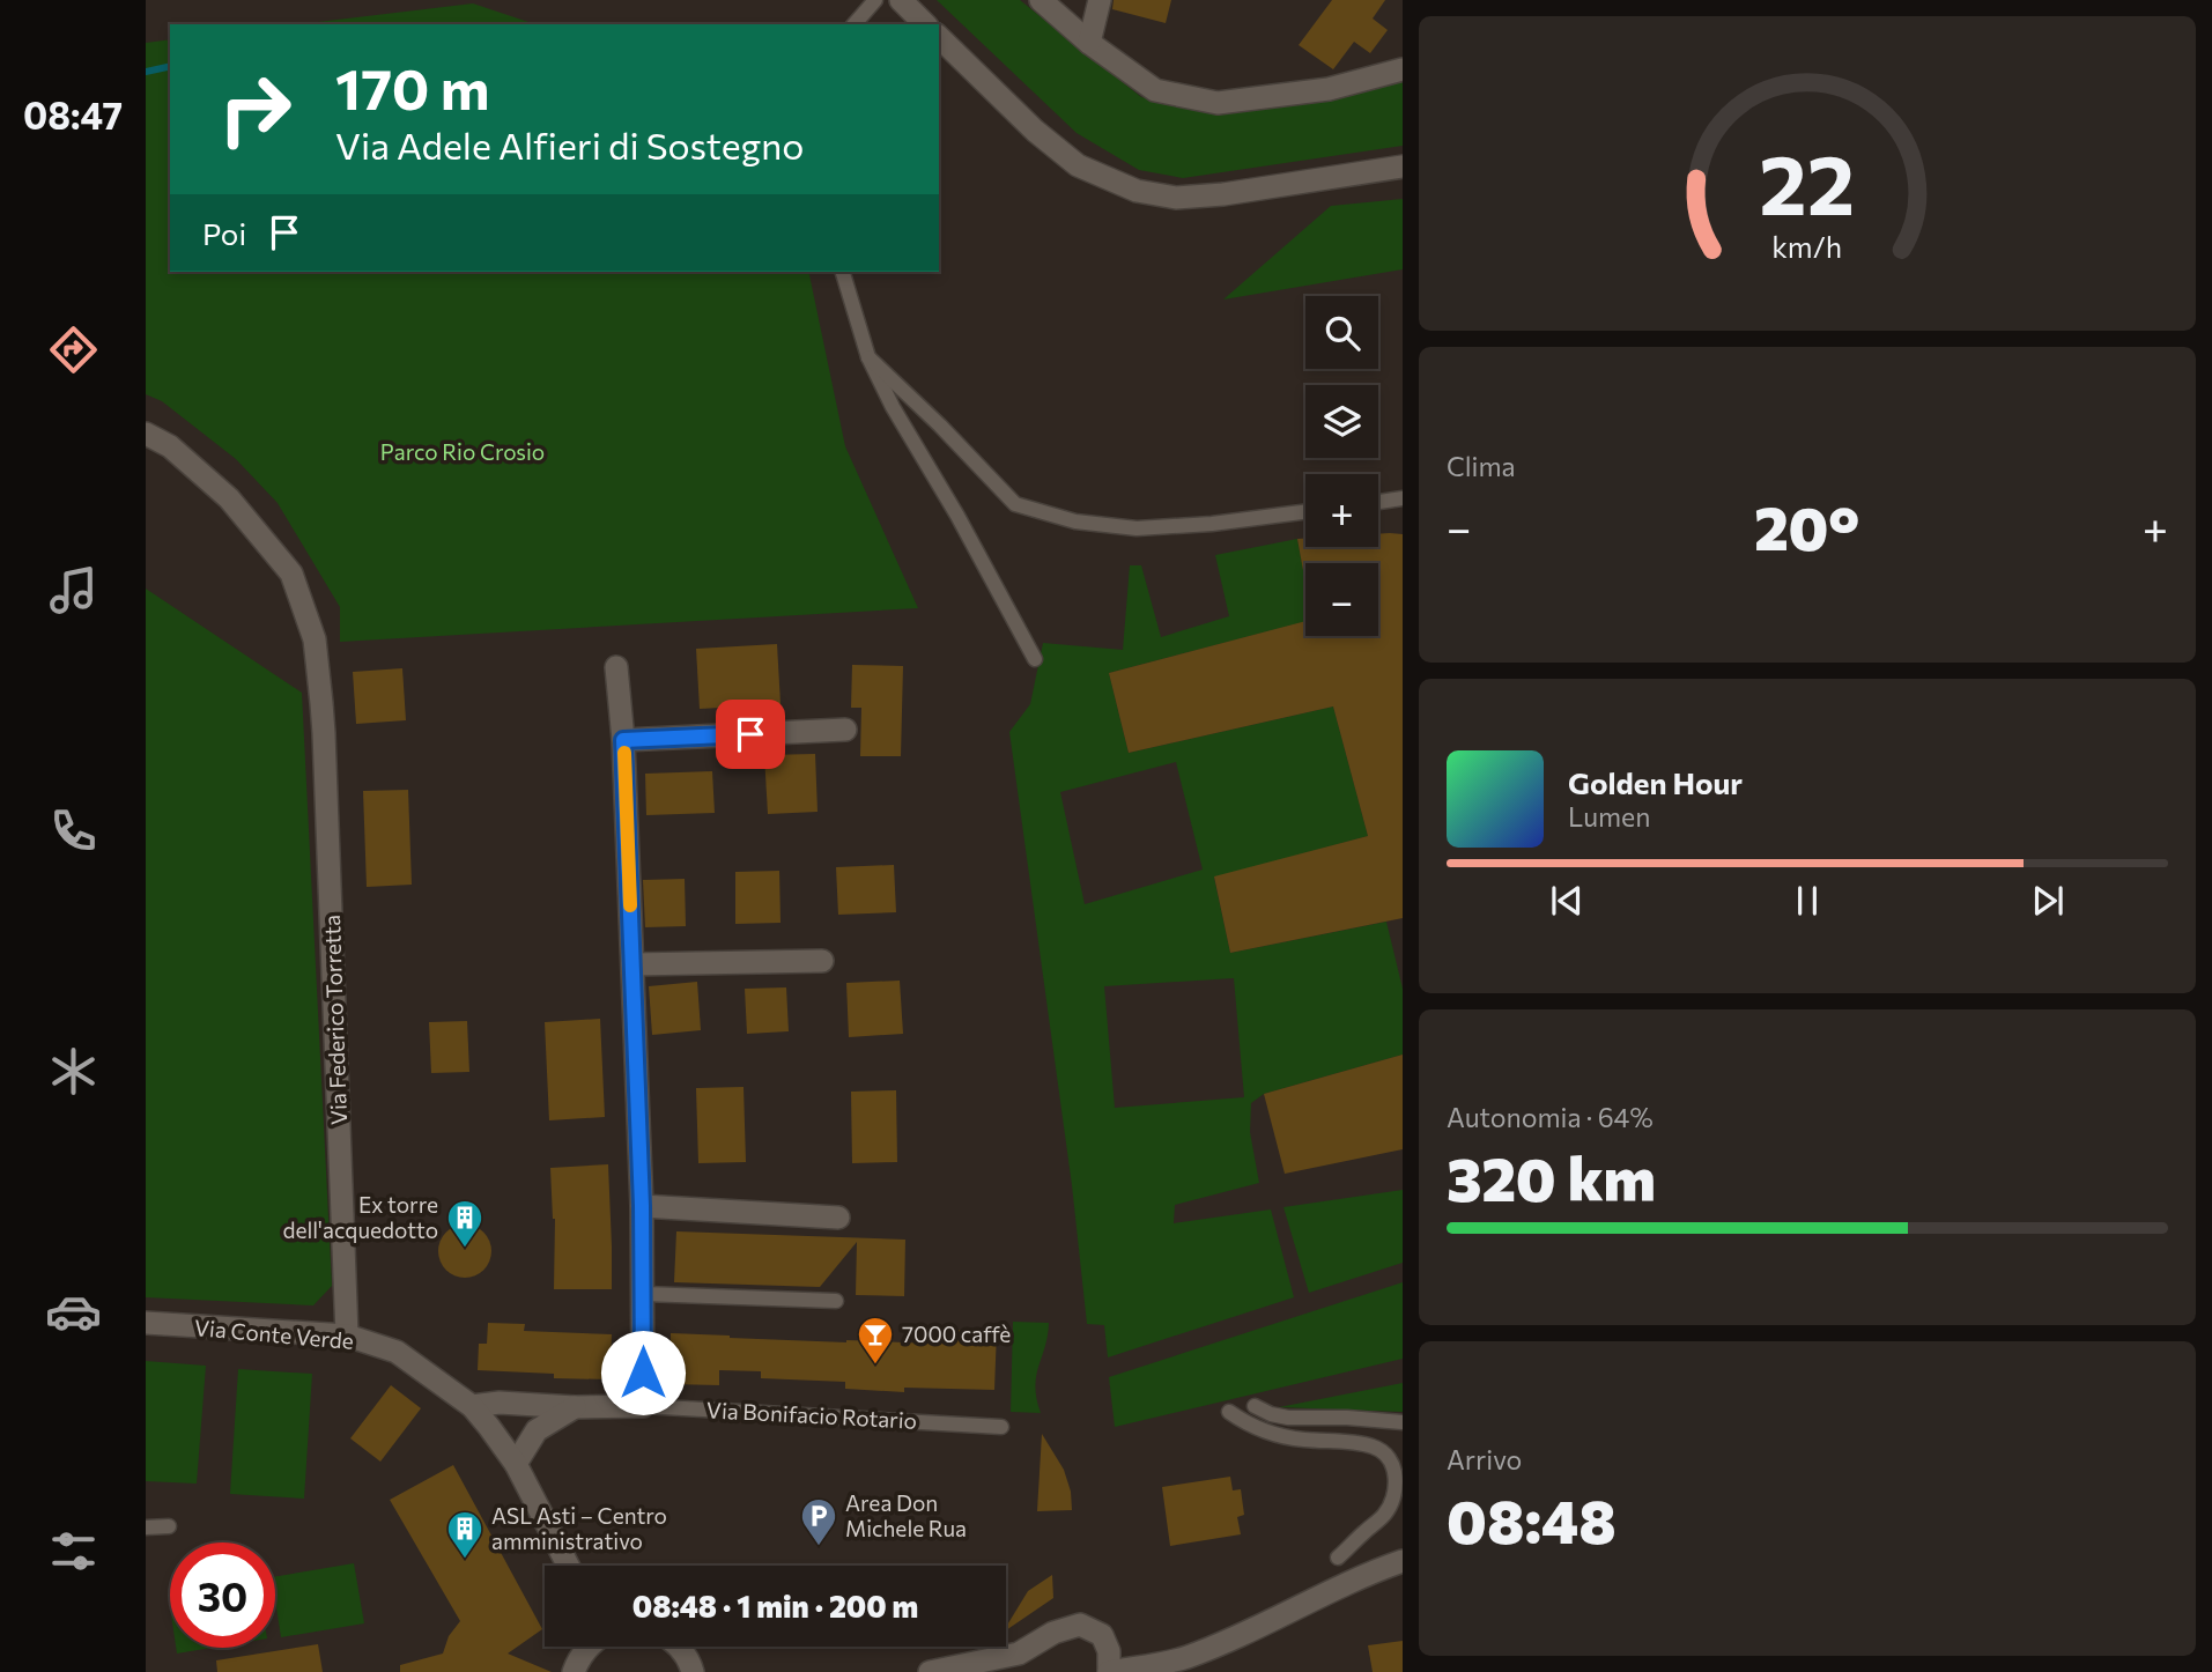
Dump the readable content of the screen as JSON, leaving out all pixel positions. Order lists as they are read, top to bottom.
{
  "streets": {
    "street": ["Via Federico Torretta", "Via Conte Verde", "Via Bonifacio Rotario"]
  },
  "crossings": [
    ["Via Federico Torretta", "Via Conte Verde"],
    ["Via Conte Verde", "Via Bonifacio Rotario"]
  ],
  "parks": ["Parco Rio Crosio"],
  "places": {
    "building": ["Ex torre dell'acquedotto", "ASL Asti – Centro amministrativo"],
    "bar": ["7000 caffè"],
    "parking": ["Area Don Michele Rua"]
  },
  "page": {
    "tabs": "08:47",
    "turn": ["170 m", "Via Adele Alfieri di Sostegno"],
    "then": "Poi",
    "map_buttons": ["+", "−"],
    "tile": [
      "Clima",
      ["Autonomia · 64%", "320 km"],
      ["Arrivo", "08:48"]
    ],
    "heat": ["−", "20°", "+"],
    "song": ["Golden Hour", "Lumen"],
    "limit": "30",
    "trip": "08:48 · 1 min · 200 m",
    "gauge": ["22", "km/h"]
  }
}
